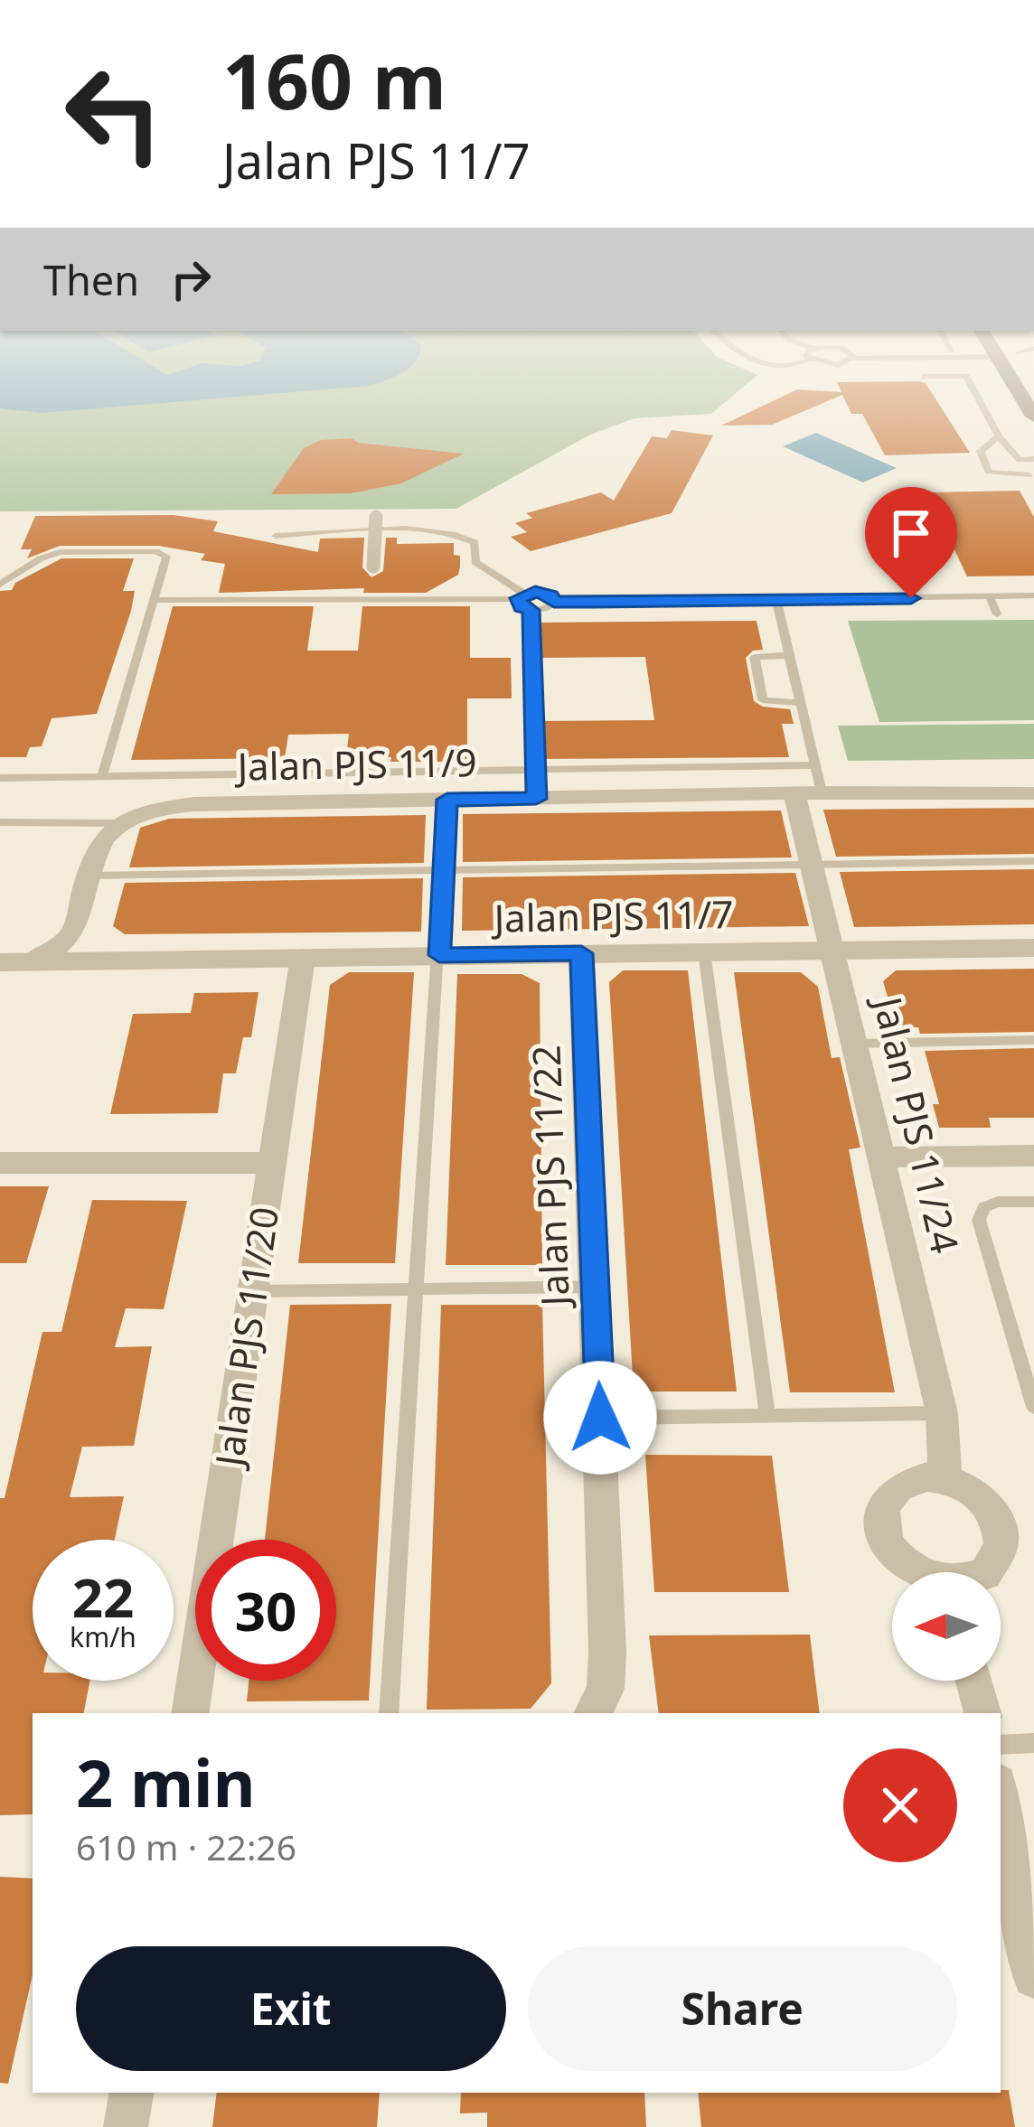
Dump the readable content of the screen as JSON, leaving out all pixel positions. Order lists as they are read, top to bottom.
{
  "streets": {
    "street": [
      "Jalan PJS 11/9",
      "Jalan PJS 11/7",
      "Jalan PJS 11/24",
      "Jalan PJS 11/22",
      "Jalan PJS 11/20"
    ]
  },
  "crossings": [
    ["Jalan PJS 11/9", "Jalan PJS 11/24"],
    ["Jalan PJS 11/7", "Jalan PJS 11/24"],
    ["Jalan PJS 11/7", "Jalan PJS 11/22"],
    ["Jalan PJS 11/7", "Jalan PJS 11/20"]
  ],
  "north": "left",
  "page": {
    "turn": ["160 m", "Jalan PJS 11/7"],
    "then": "Then",
    "speed": "22 km/h",
    "limit": "30",
    "heading": ["2 min", "610 m · 22:26"],
    "buttons": ["Exit", "Share"]
  }
}
